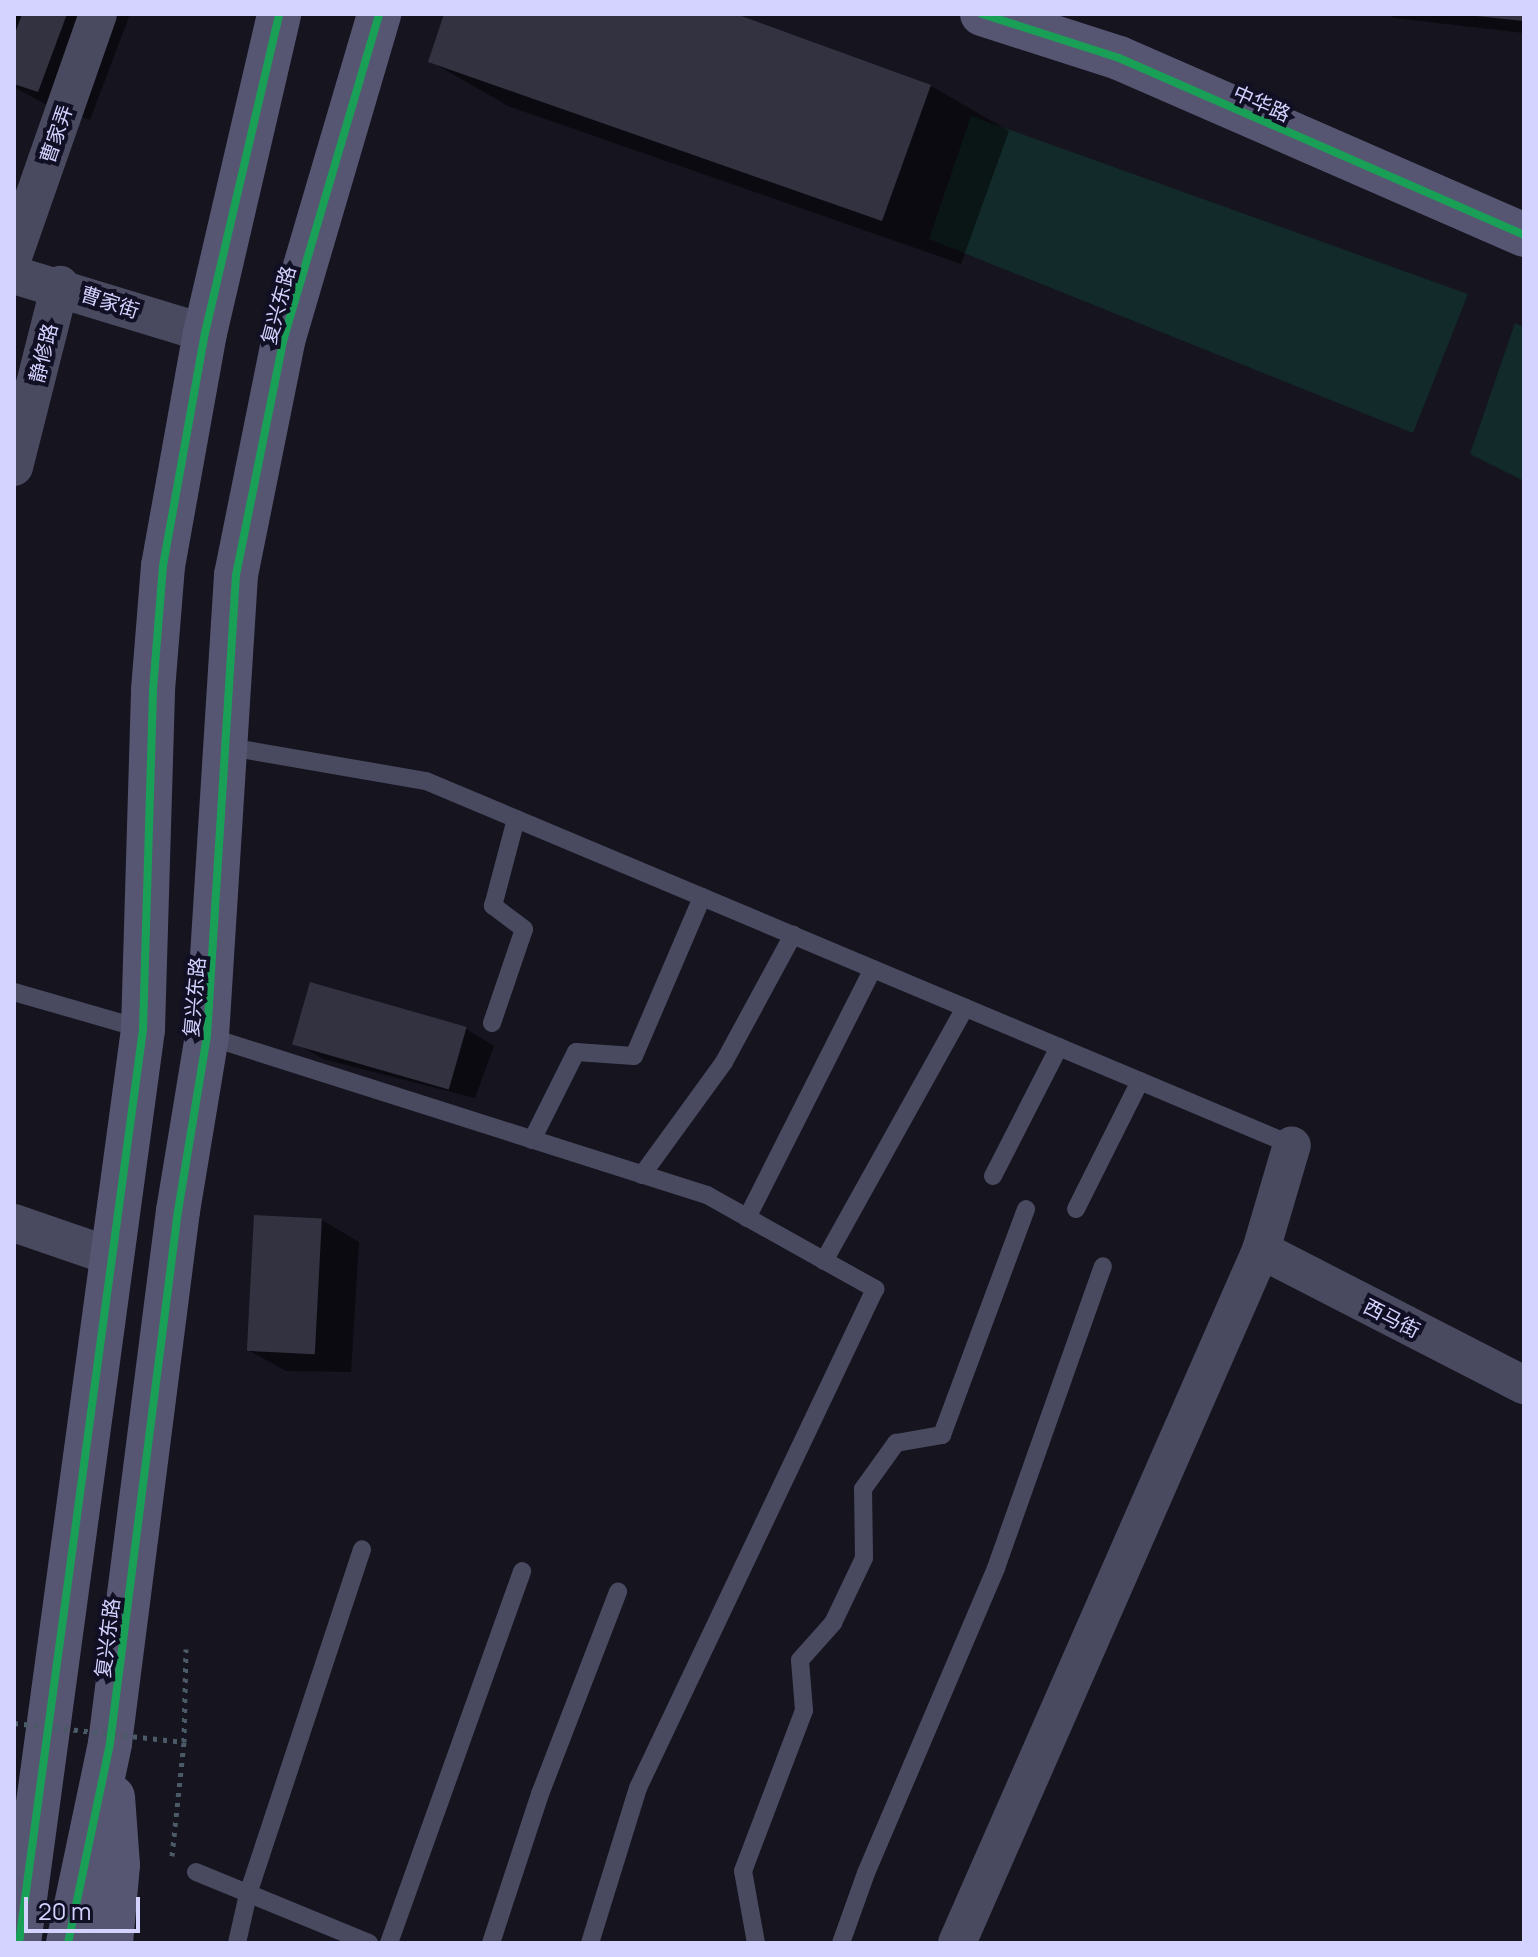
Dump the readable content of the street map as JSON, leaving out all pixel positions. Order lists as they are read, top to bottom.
{
  "streets": {
    "main road": ["中华路", "复兴东路"],
    "street": [
      "曹家弄",
      "曹家街",
      "静修路",
      "西马街"
    ]
  },
  "crossings": [
    ["曹家街", "静修路"]
  ],
  "scale_bar": "20 m"
}
